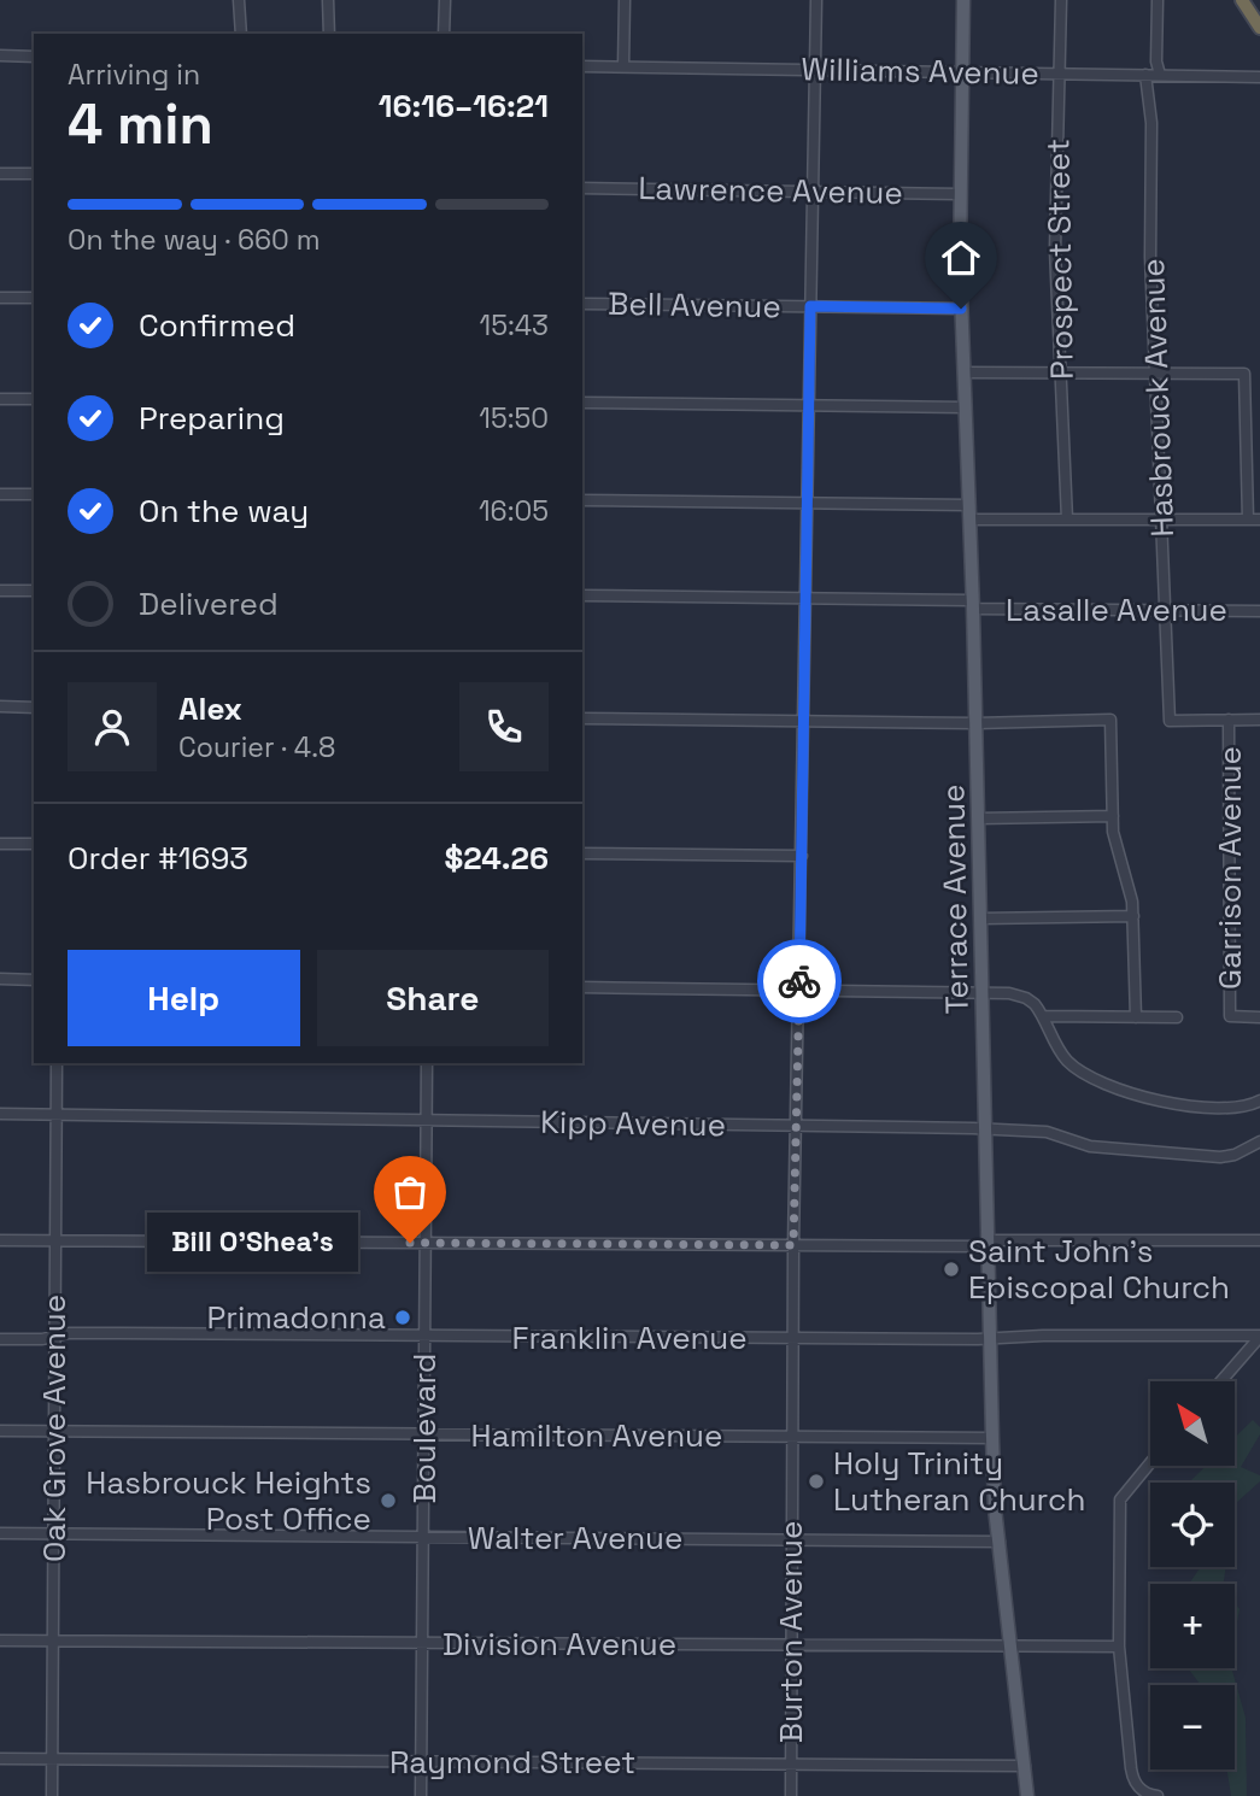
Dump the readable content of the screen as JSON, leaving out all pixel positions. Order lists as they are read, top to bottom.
{
  "streets": {
    "main road": ["Terrace Avenue"],
    "street": [
      "Williams Avenue",
      "Lawrence Avenue",
      "Prospect Street",
      "Bell Avenue",
      "Hasbrouck Avenue",
      "Lasalle Avenue",
      "Garrison Avenue",
      "Kipp Avenue",
      "Franklin Avenue",
      "Oak Grove Avenue",
      "Boulevard",
      "Hamilton Avenue",
      "Walter Avenue",
      "Burton Avenue",
      "Division Avenue",
      "Raymond Street"
    ]
  },
  "crossings": [
    ["Williams Avenue", "Prospect Street"],
    ["Williams Avenue", "Hasbrouck Avenue"],
    ["Williams Avenue", "Terrace Avenue"],
    ["Williams Avenue", "Burton Avenue"],
    ["Lawrence Avenue", "Terrace Avenue"],
    ["Lawrence Avenue", "Burton Avenue"],
    ["Bell Avenue", "Terrace Avenue"],
    ["Bell Avenue", "Burton Avenue"],
    ["Hasbrouck Avenue", "Lasalle Avenue"],
    ["Hasbrouck Avenue", "Garrison Avenue"],
    ["Lasalle Avenue", "Terrace Avenue"],
    ["Lasalle Avenue", "Burton Avenue"],
    ["Terrace Avenue", "Kipp Avenue"],
    ["Terrace Avenue", "Franklin Avenue"],
    ["Terrace Avenue", "Hamilton Avenue"],
    ["Terrace Avenue", "Walter Avenue"],
    ["Terrace Avenue", "Division Avenue"],
    ["Terrace Avenue", "Raymond Street"],
    ["Kipp Avenue", "Oak Grove Avenue"],
    ["Kipp Avenue", "Boulevard"],
    ["Kipp Avenue", "Burton Avenue"],
    ["Franklin Avenue", "Oak Grove Avenue"],
    ["Franklin Avenue", "Boulevard"],
    ["Franklin Avenue", "Burton Avenue"],
    ["Oak Grove Avenue", "Hamilton Avenue"],
    ["Oak Grove Avenue", "Walter Avenue"],
    ["Oak Grove Avenue", "Division Avenue"],
    ["Oak Grove Avenue", "Raymond Street"],
    ["Boulevard", "Hamilton Avenue"],
    ["Boulevard", "Walter Avenue"],
    ["Boulevard", "Division Avenue"],
    ["Boulevard", "Raymond Street"],
    ["Hamilton Avenue", "Burton Avenue"],
    ["Walter Avenue", "Burton Avenue"],
    ["Burton Avenue", "Division Avenue"],
    ["Burton Avenue", "Raymond Street"]
  ],
  "places": [
    "Bill O'Shea's",
    "Saint John's Episcopal Church",
    "Primadonna",
    "Holy Trinity Lutheran Church",
    "Hasbrouck Heights Post Office"
  ],
  "north": "top left",
  "page": {
    "heading": ["4 min", "Arriving in", "16:16–16:21"],
    "panel": [
      "Alex",
      "Courier · 4.8",
      "Order #1693",
      "$24.26"
    ],
    "bar": "On the way · 660 m",
    "list": [
      ["Confirmed", "15:43"],
      ["Preparing", "15:50"],
      ["On the way", "16:05"],
      "Delivered"
    ],
    "buttons": ["Help", "Share"],
    "bubble": "Bill O'Shea's",
    "map_buttons": ["+", "−"]
  }
}
